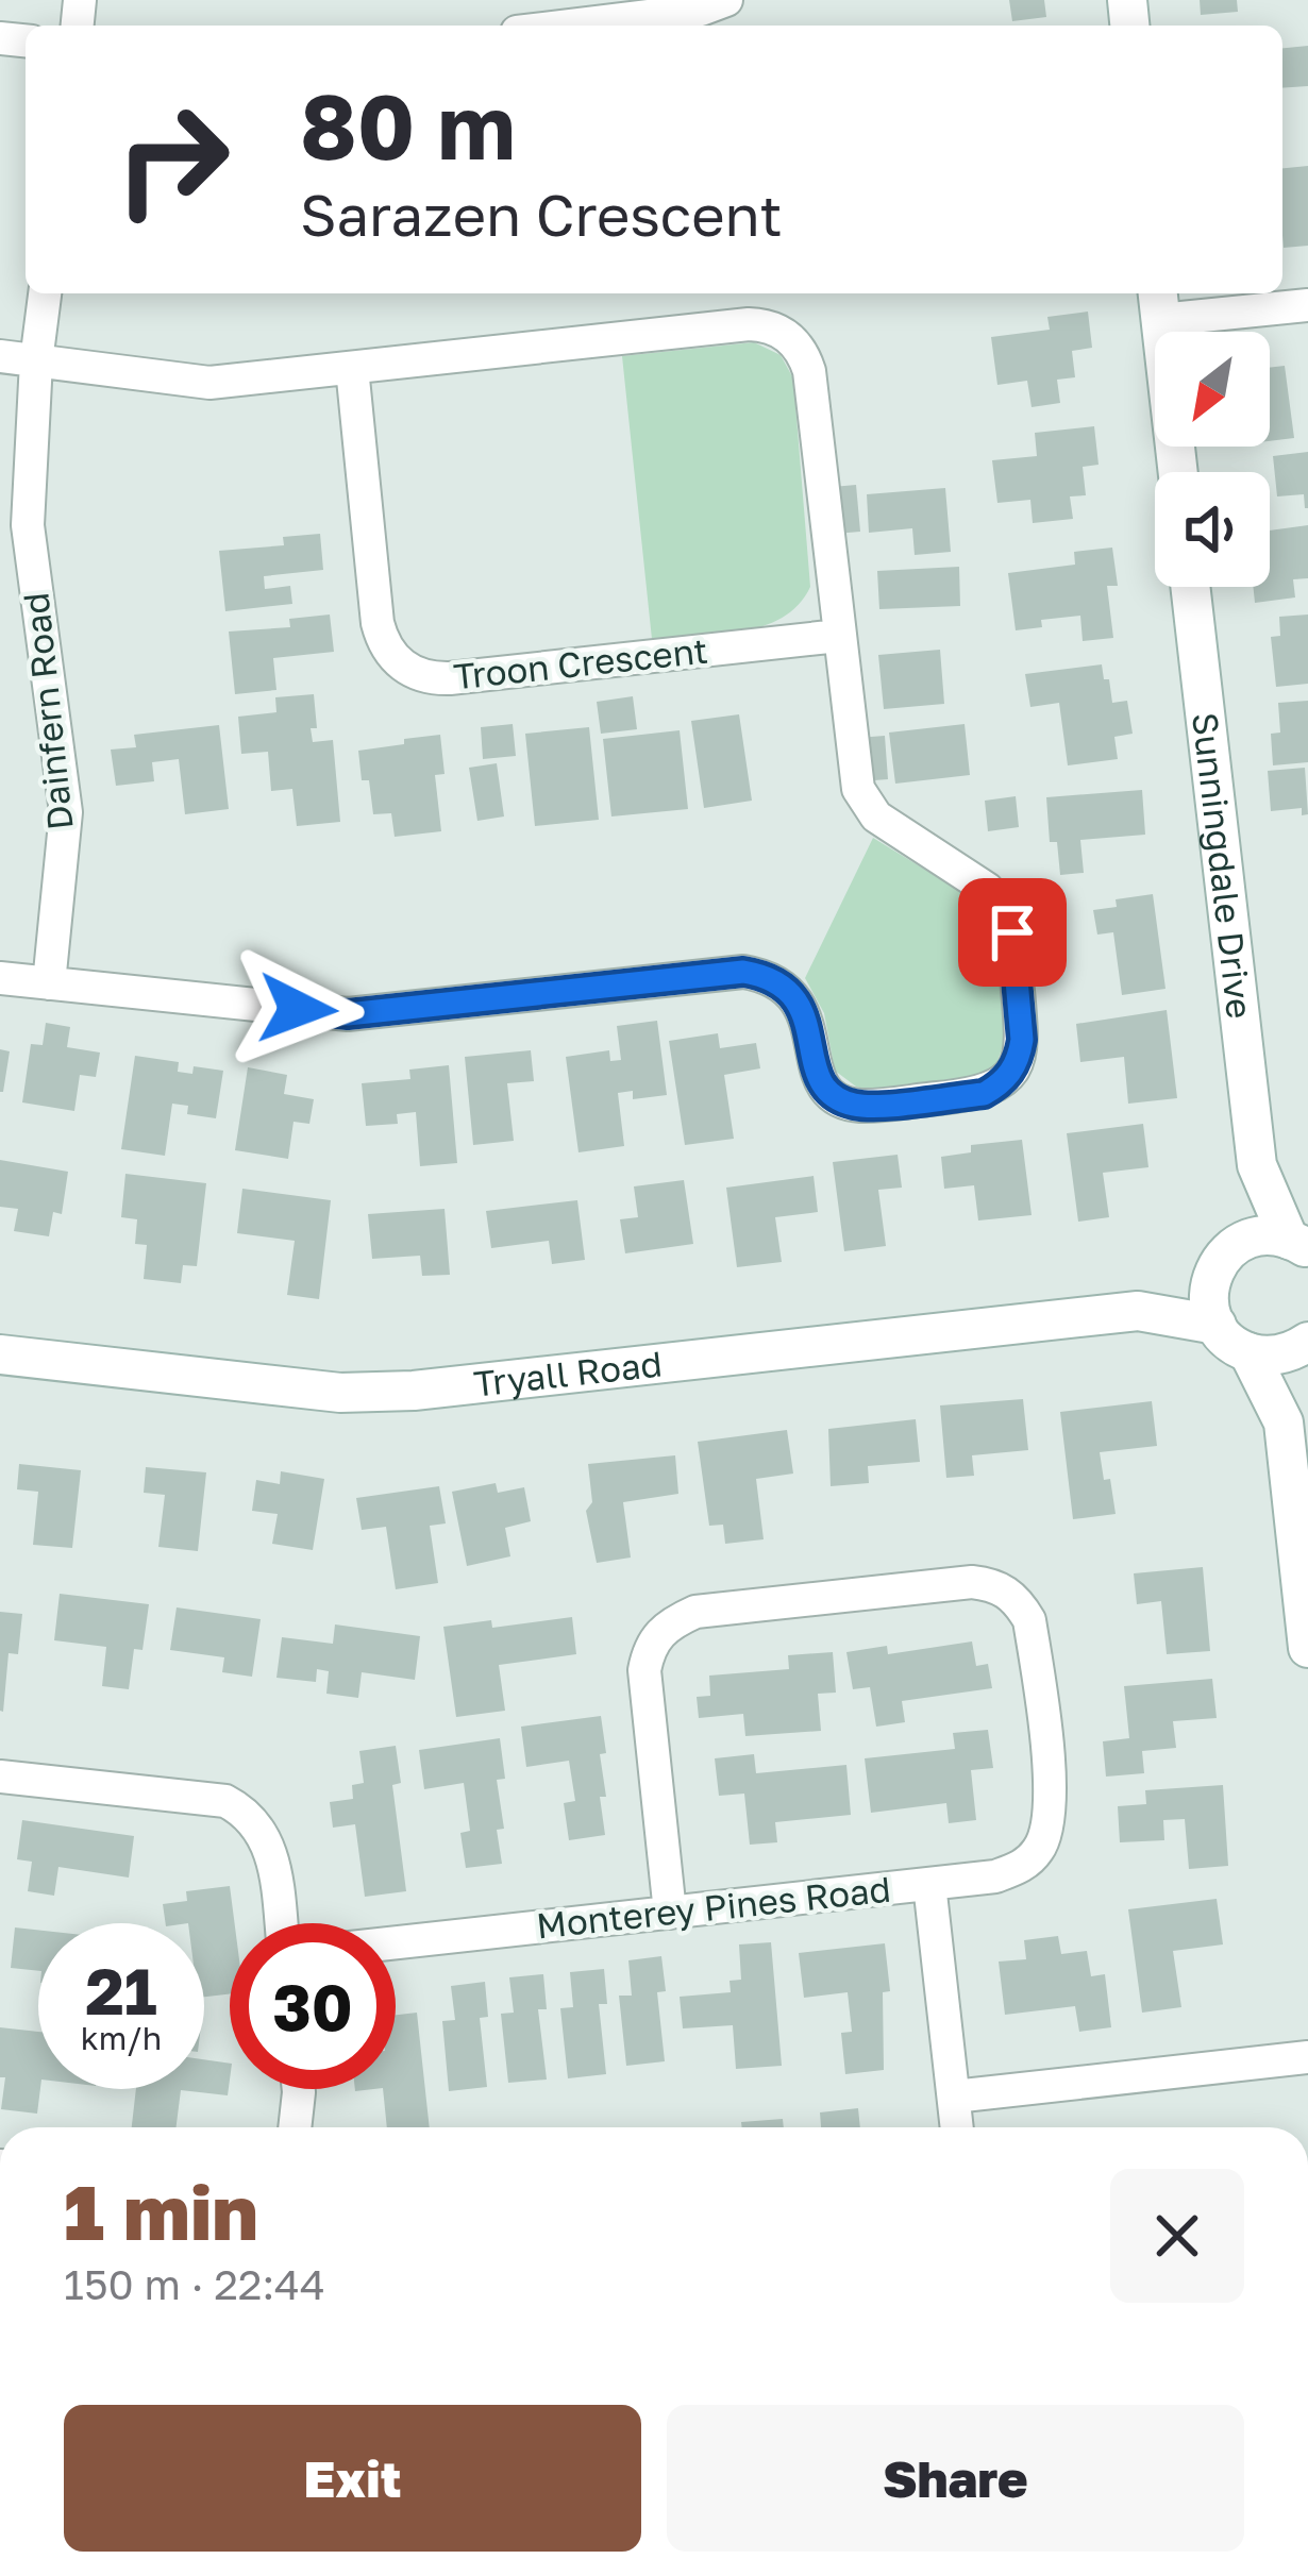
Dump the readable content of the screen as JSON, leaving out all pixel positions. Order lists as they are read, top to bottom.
{
  "streets": {
    "street": [
      "Troon Crescent",
      "Dainfern Road",
      "Sunningdale Drive",
      "Tryall Road",
      "Monterey Pines Road"
    ]
  },
  "crossings": [
    ["Sunningdale Drive", "Tryall Road"]
  ],
  "north": "bottom left",
  "page": {
    "turn": ["80 m", "Sarazen Crescent"],
    "speed": "21 km/h",
    "limit": "30",
    "heading": ["1 min", "150 m · 22:44"],
    "buttons": ["Exit", "Share"]
  }
}
